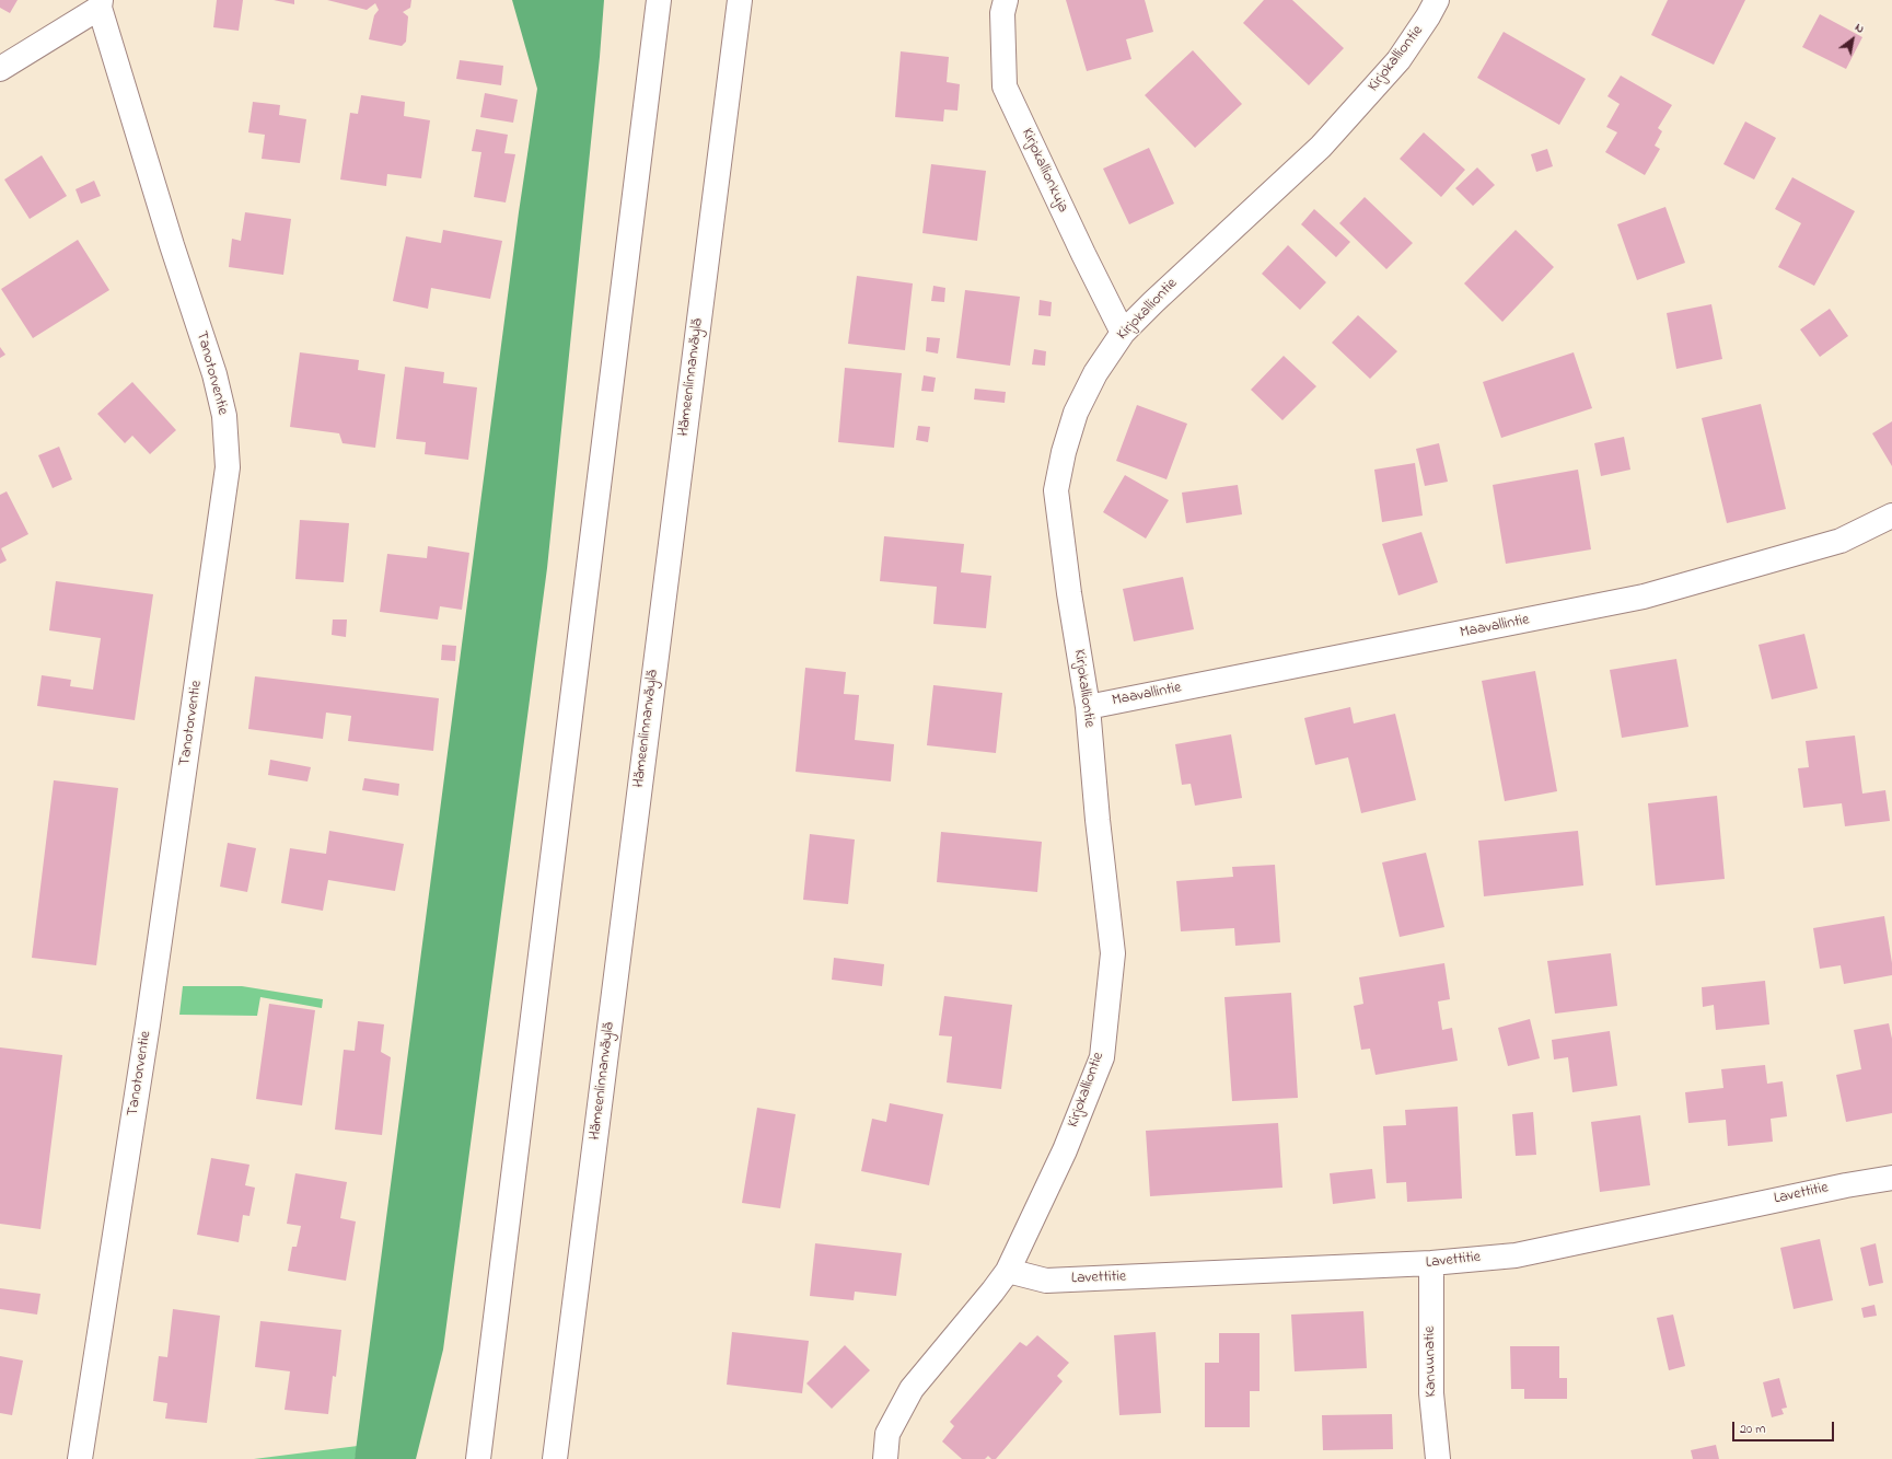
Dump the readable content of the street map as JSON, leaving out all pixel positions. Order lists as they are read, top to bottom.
{
  "streets": {
    "main road": [
      "Kirjokalliontie",
      "Kirjokallionkuja",
      "Tanotorventie",
      "Hämeenlinnanväylä",
      "Maavallintie",
      "Lavettitie",
      "Kanuunatie"
    ]
  },
  "crossings": [
    ["Kirjokalliontie", "Kirjokallionkuja"],
    ["Kirjokalliontie", "Maavallintie"],
    ["Kirjokalliontie", "Lavettitie"],
    ["Lavettitie", "Kanuunatie"]
  ],
  "scale_bar": "20 m",
  "north": "top right"
}
